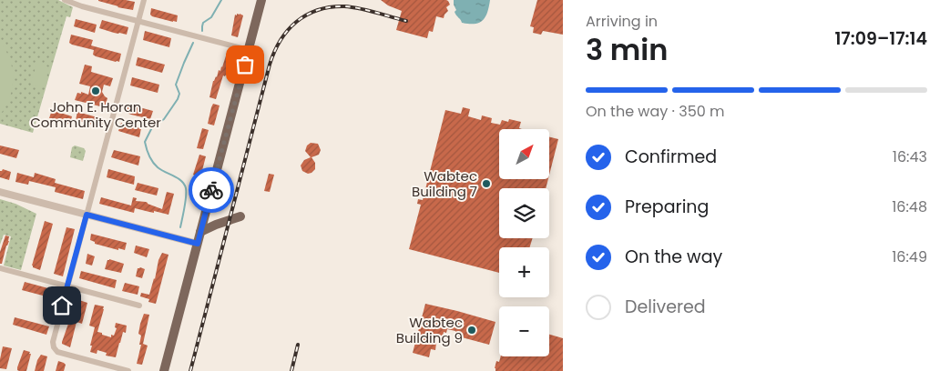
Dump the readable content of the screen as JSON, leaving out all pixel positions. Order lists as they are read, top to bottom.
{
  "places": ["John E. Horan Community Center", "Wabtec Building 7", "Wabtec Building 9"],
  "north": "top right",
  "page": {
    "heading": ["3 min", "Arriving in", "17:09–17:14"],
    "bar": "On the way · 350 m",
    "map_buttons": ["+", "−"],
    "list": [
      ["Confirmed", "16:43"],
      ["Preparing", "16:48"],
      ["On the way", "16:49"],
      "Delivered"
    ]
  }
}
